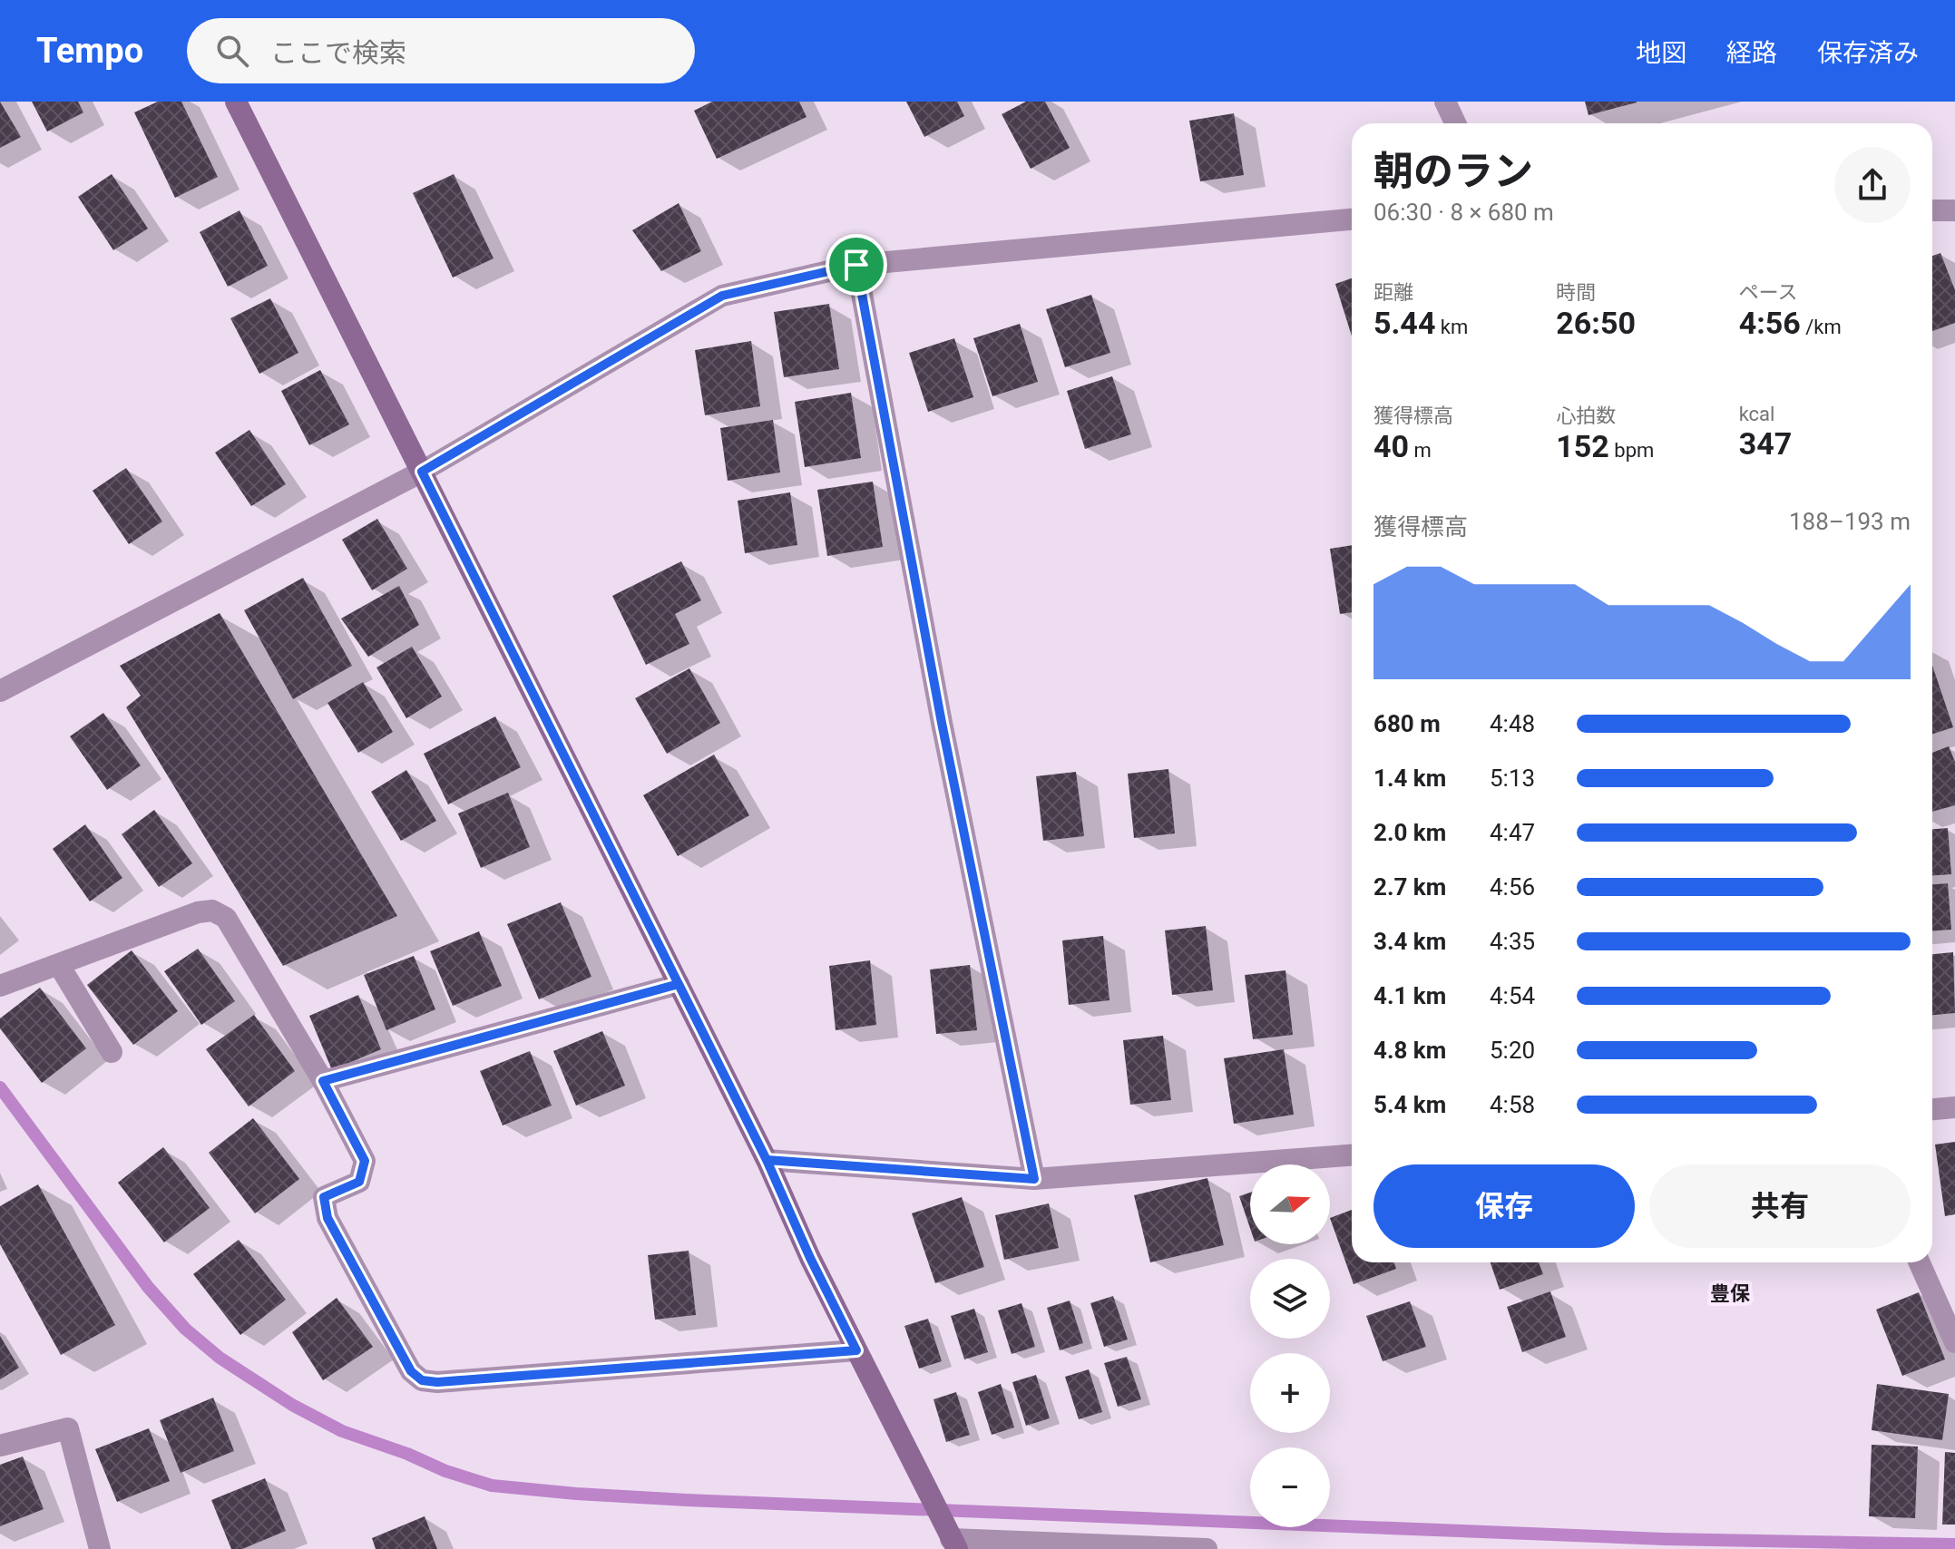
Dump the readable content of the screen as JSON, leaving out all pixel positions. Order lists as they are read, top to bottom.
{
  "districts": ["豊保"],
  "north": "right",
  "page": {
    "header": "Tempo",
    "search": "ここで検索",
    "nav": ["地図", "経路", "保存済み"],
    "heading": ["朝のラン", "06:30 · 8 × 680 m"],
    "stats": [
      ["距離", "5.44 km"],
      ["時間", "26:50"],
      ["ペース", "4:56 /km"],
      ["獲得標高", "40 m"],
      ["心拍数", "152 bpm"],
      ["kcal", "347"]
    ],
    "chart": ["獲得標高", "188–193 m"],
    "list": [
      {
        "name": "680 m",
        "note": "4:48"
      },
      {
        "name": "1.4 km",
        "note": "5:13"
      },
      {
        "name": "2.0 km",
        "note": "4:47"
      },
      {
        "name": "2.7 km",
        "note": "4:56"
      },
      {
        "name": "3.4 km",
        "note": "4:35"
      },
      {
        "name": "4.1 km",
        "note": "4:54"
      },
      {
        "name": "4.8 km",
        "note": "5:20"
      },
      {
        "name": "5.4 km",
        "note": "4:58"
      }
    ],
    "buttons": ["保存", "共有"],
    "map_buttons": ["+", "−"]
  }
}
